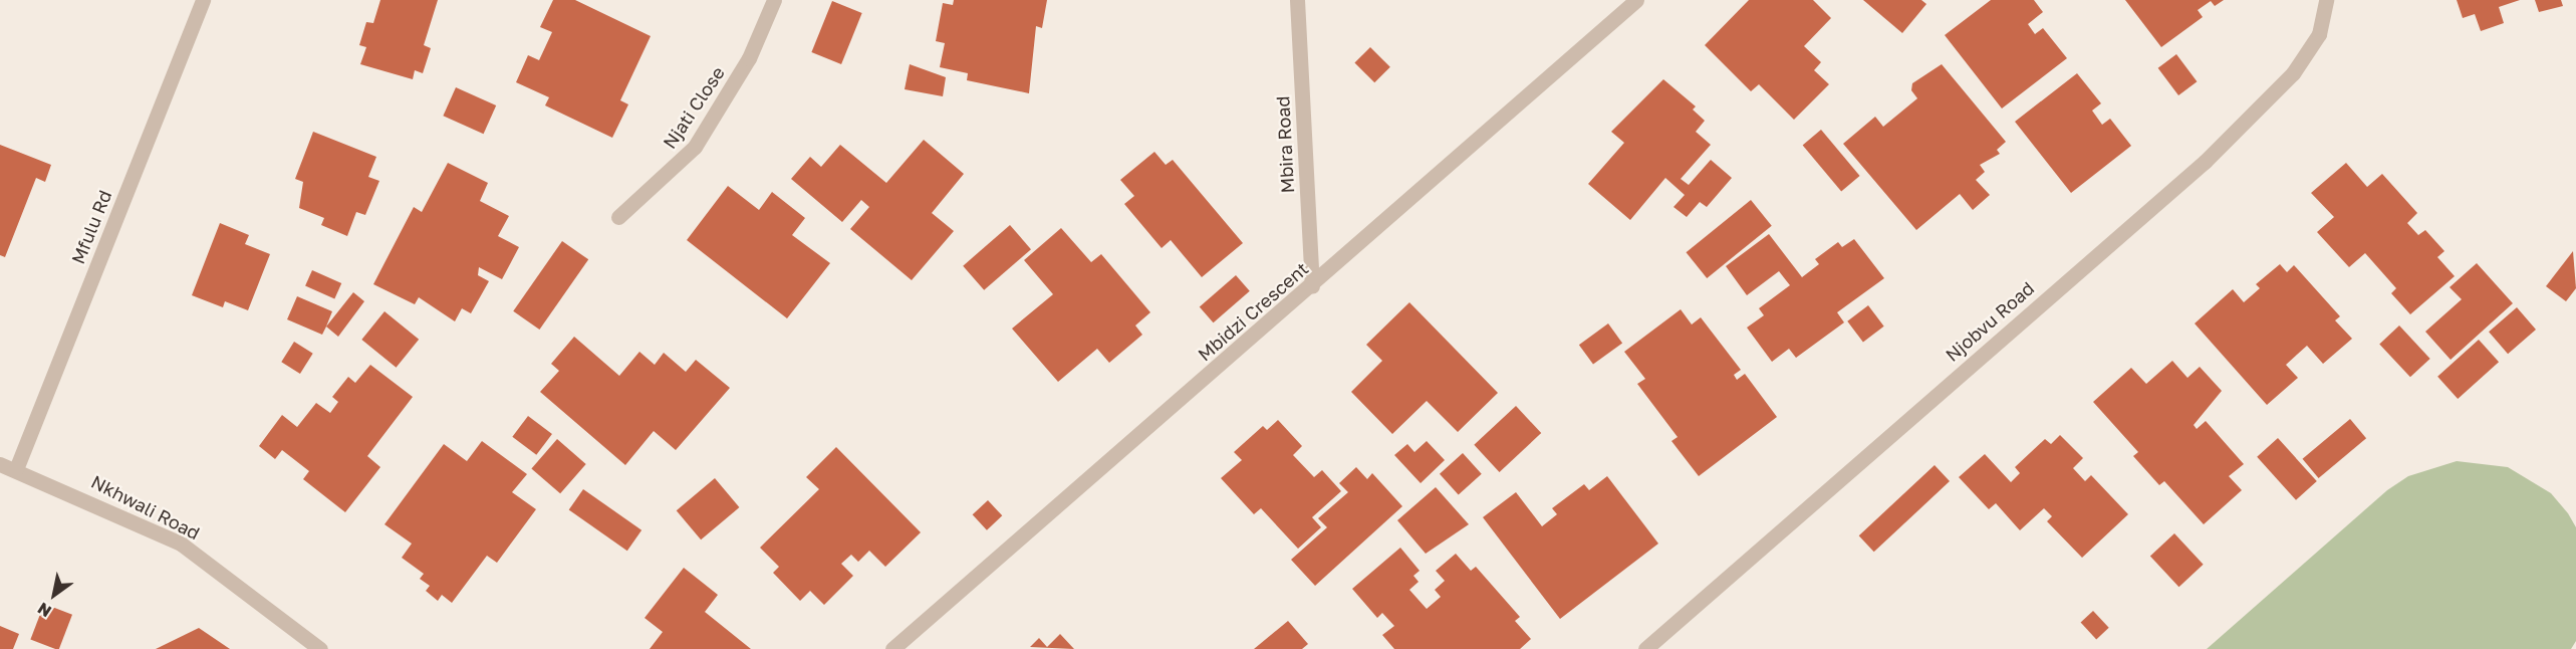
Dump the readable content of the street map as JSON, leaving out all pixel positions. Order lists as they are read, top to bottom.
{
  "streets": {
    "street": [
      "Njati Close",
      "Mbira Road",
      "Mfulu Rd",
      "Mbidzi Crescent",
      "Njobvu Road",
      "Nkhwali Road"
    ]
  },
  "crossings": [
    ["Mbira Road", "Mbidzi Crescent"],
    ["Mfulu Rd", "Nkhwali Road"]
  ],
  "north": "bottom left"
}
